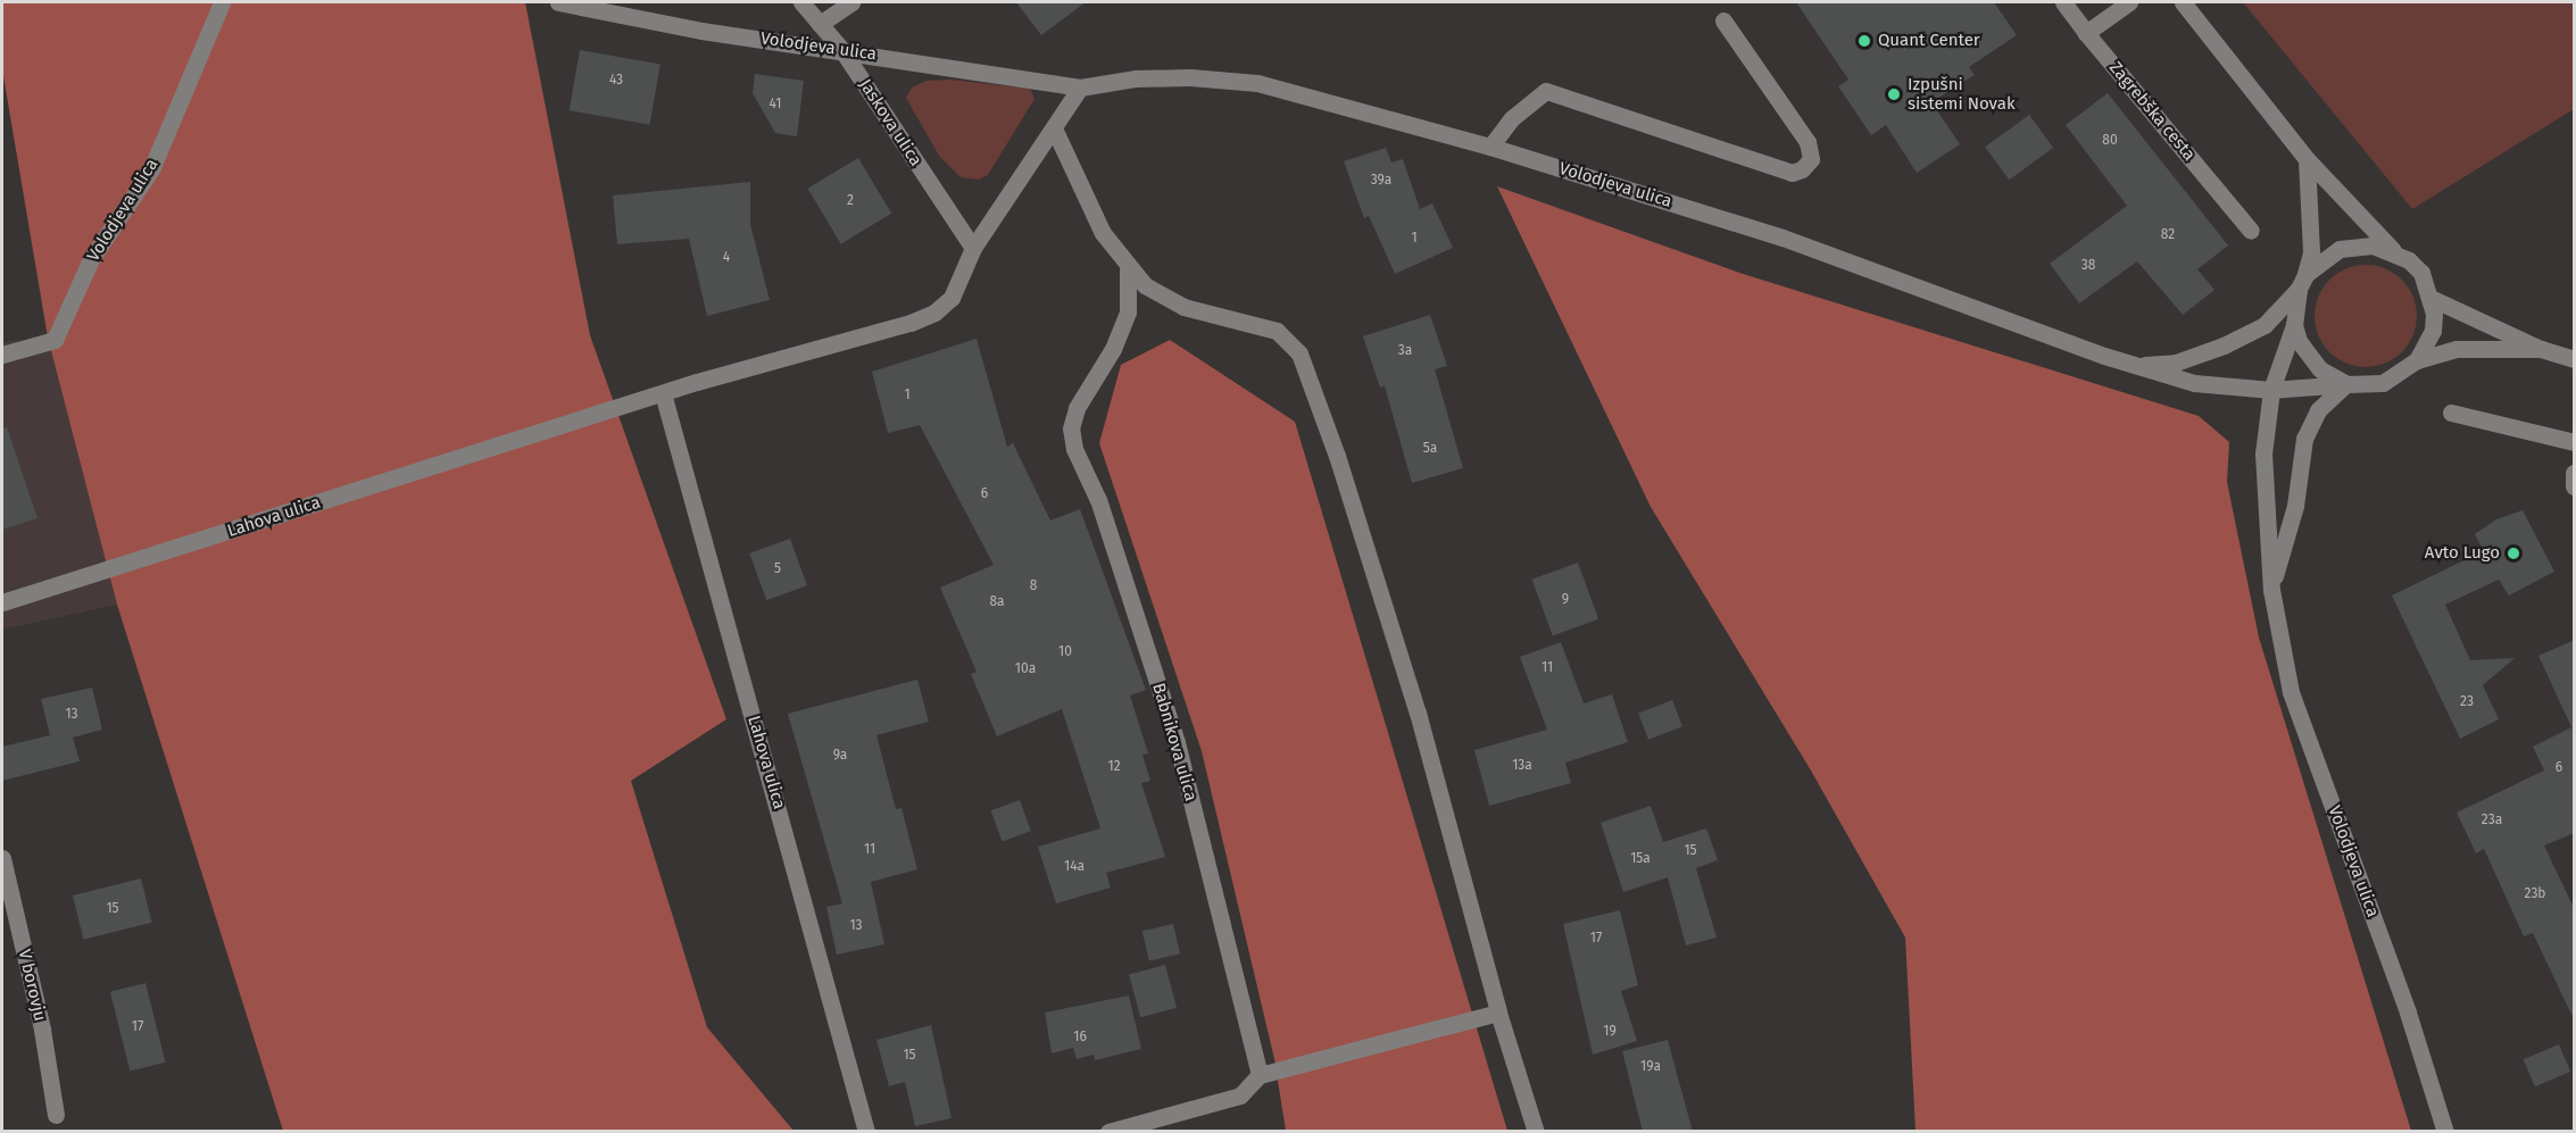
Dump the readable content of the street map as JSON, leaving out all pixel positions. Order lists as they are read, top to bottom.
{
  "streets": {
    "street": [
      "Volodjeva ulica",
      "Zagrebška cesta",
      "Jaskova ulica",
      "Lahova ulica",
      "Babnikova ulica",
      "V borovju"
    ]
  },
  "crossings": [
    ["Volodjeva ulica", "Jaskova ulica"],
    ["Jaskova ulica", "Lahova ulica"]
  ],
  "places": ["Quant Center", "Izpušni sistemi Novak", "Avto Lugo"],
  "house_numbers": [
    "43",
    "41",
    "80",
    "39a",
    "2",
    "82",
    "1",
    "4",
    "38",
    "3a",
    "1",
    "5a",
    "6",
    "5",
    "8",
    "9",
    "8a",
    "10",
    "11",
    "10a",
    "23",
    "13",
    "9a",
    "13a",
    "12",
    "6",
    "23a",
    "11",
    "15",
    "15a",
    "14a",
    "23b",
    "15",
    "13",
    "17",
    "17",
    "19",
    "16",
    "15",
    "19a"
  ]
}
